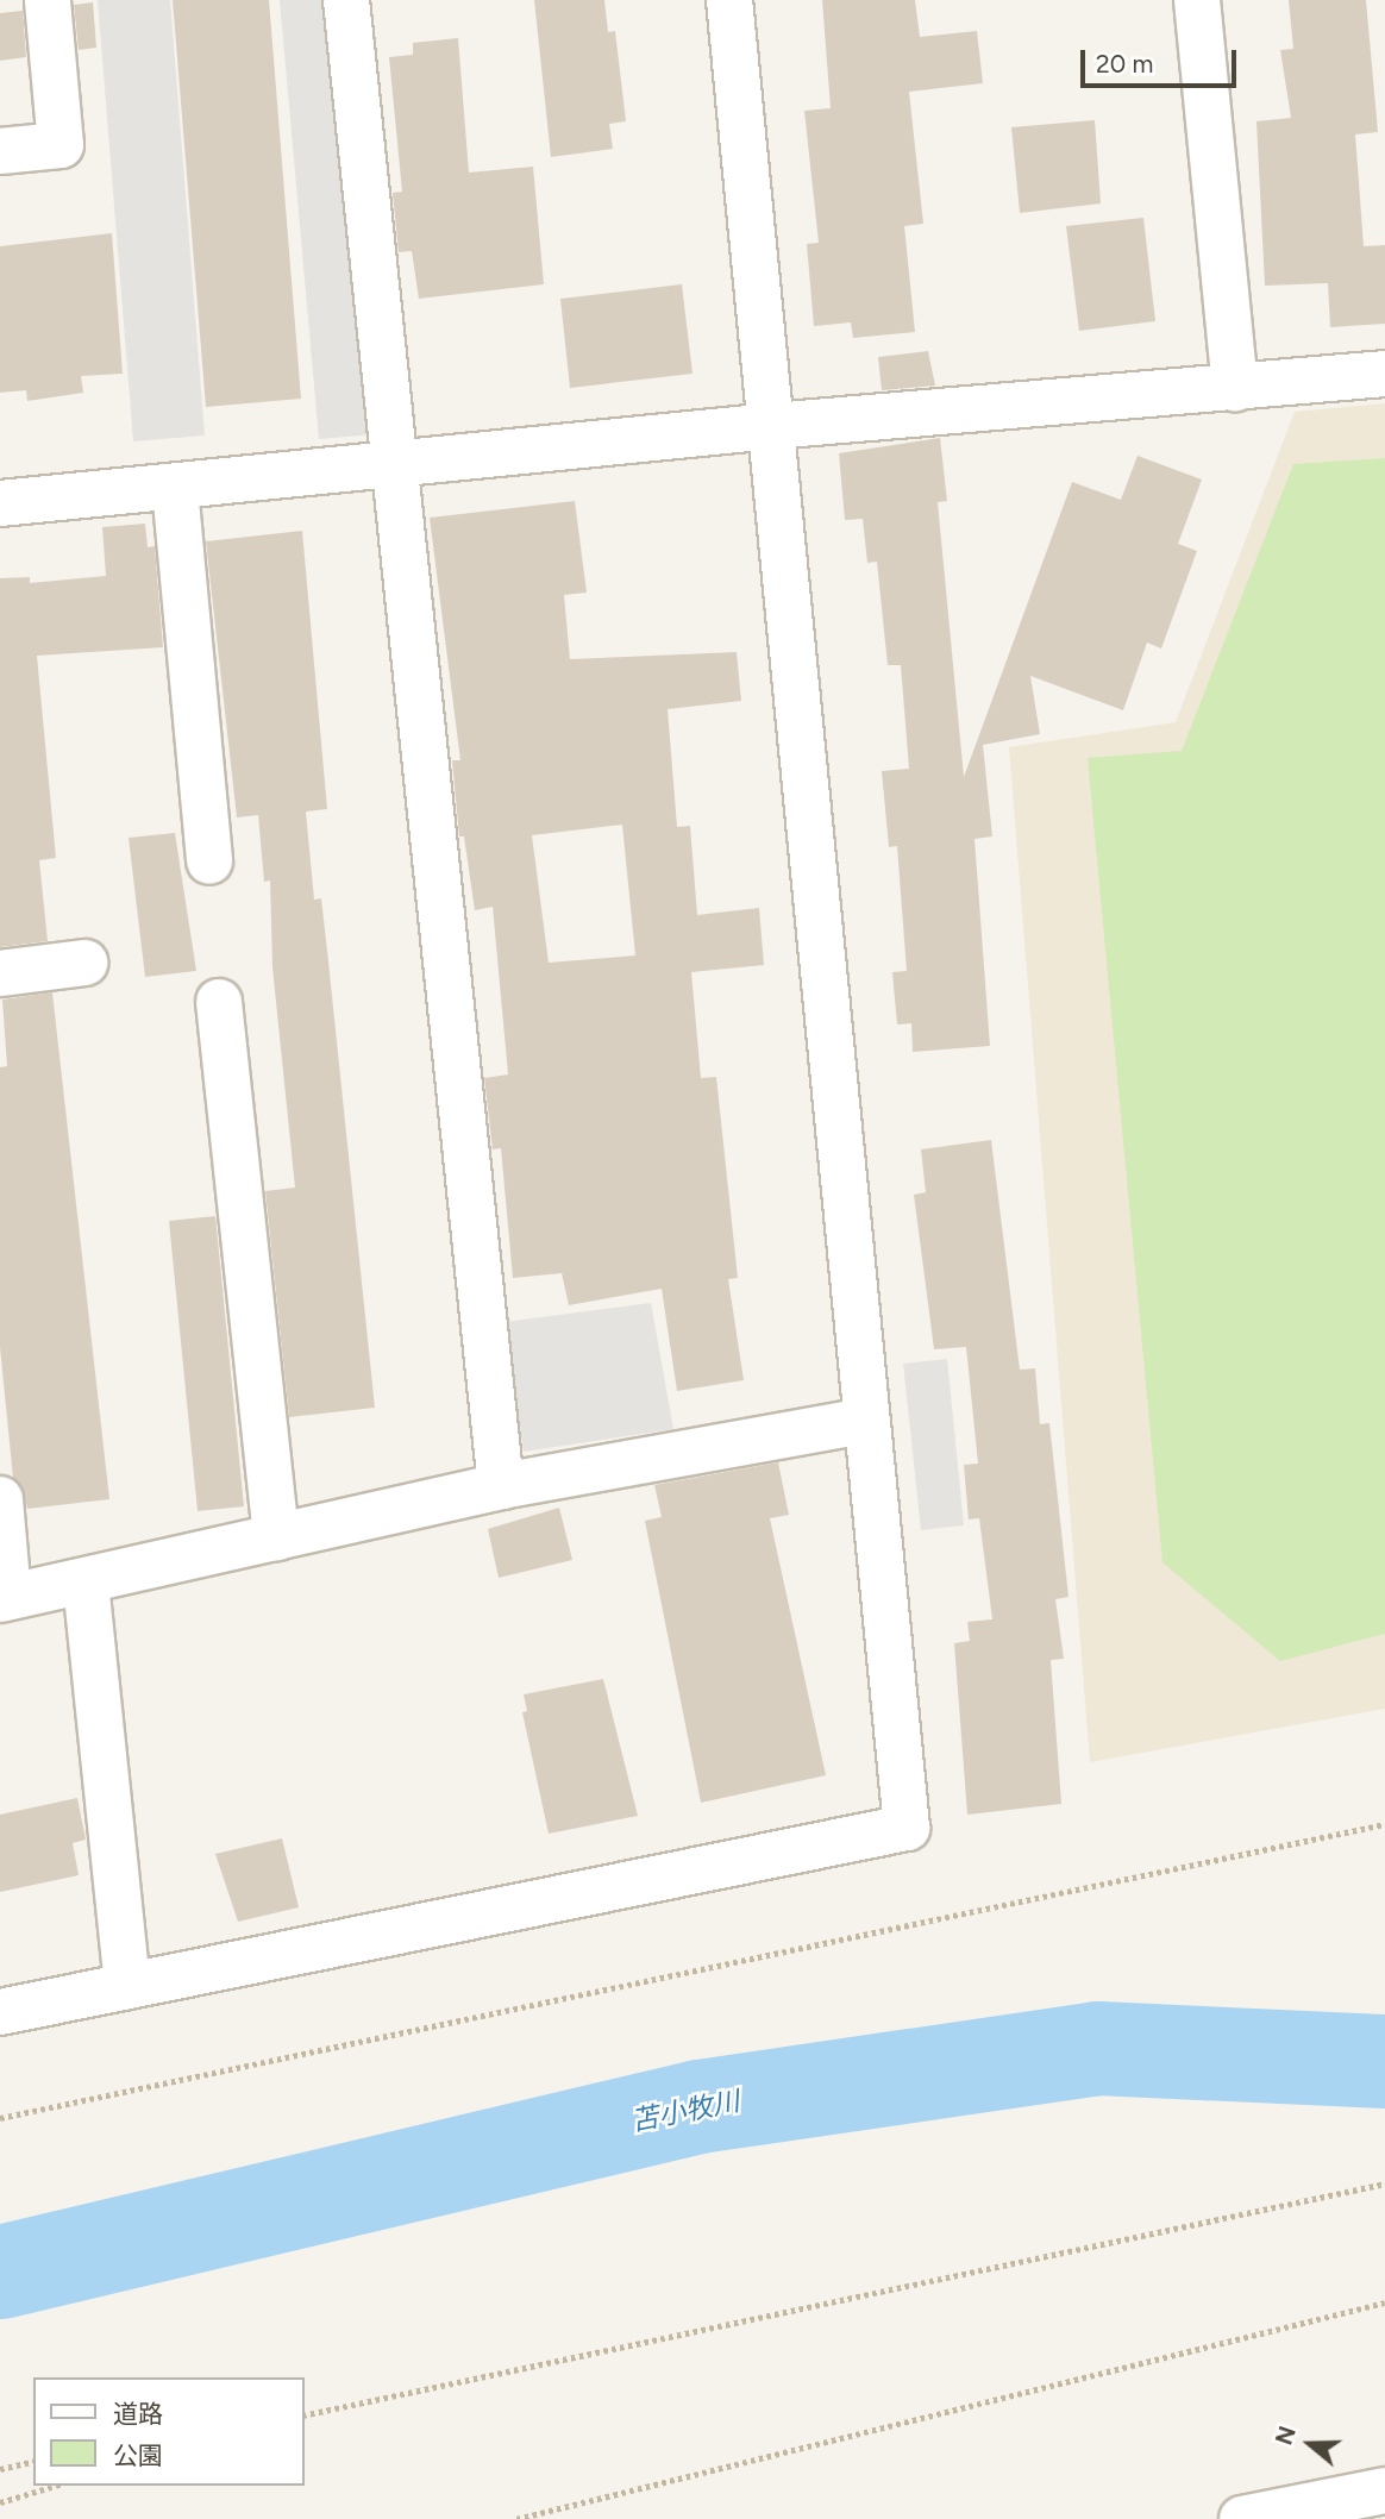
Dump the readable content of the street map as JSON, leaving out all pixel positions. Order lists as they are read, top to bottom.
{
  "water": ["苫小牧川"],
  "legend": ["道路", "公園"],
  "scale_bar": "20 m",
  "north": "left"
}
